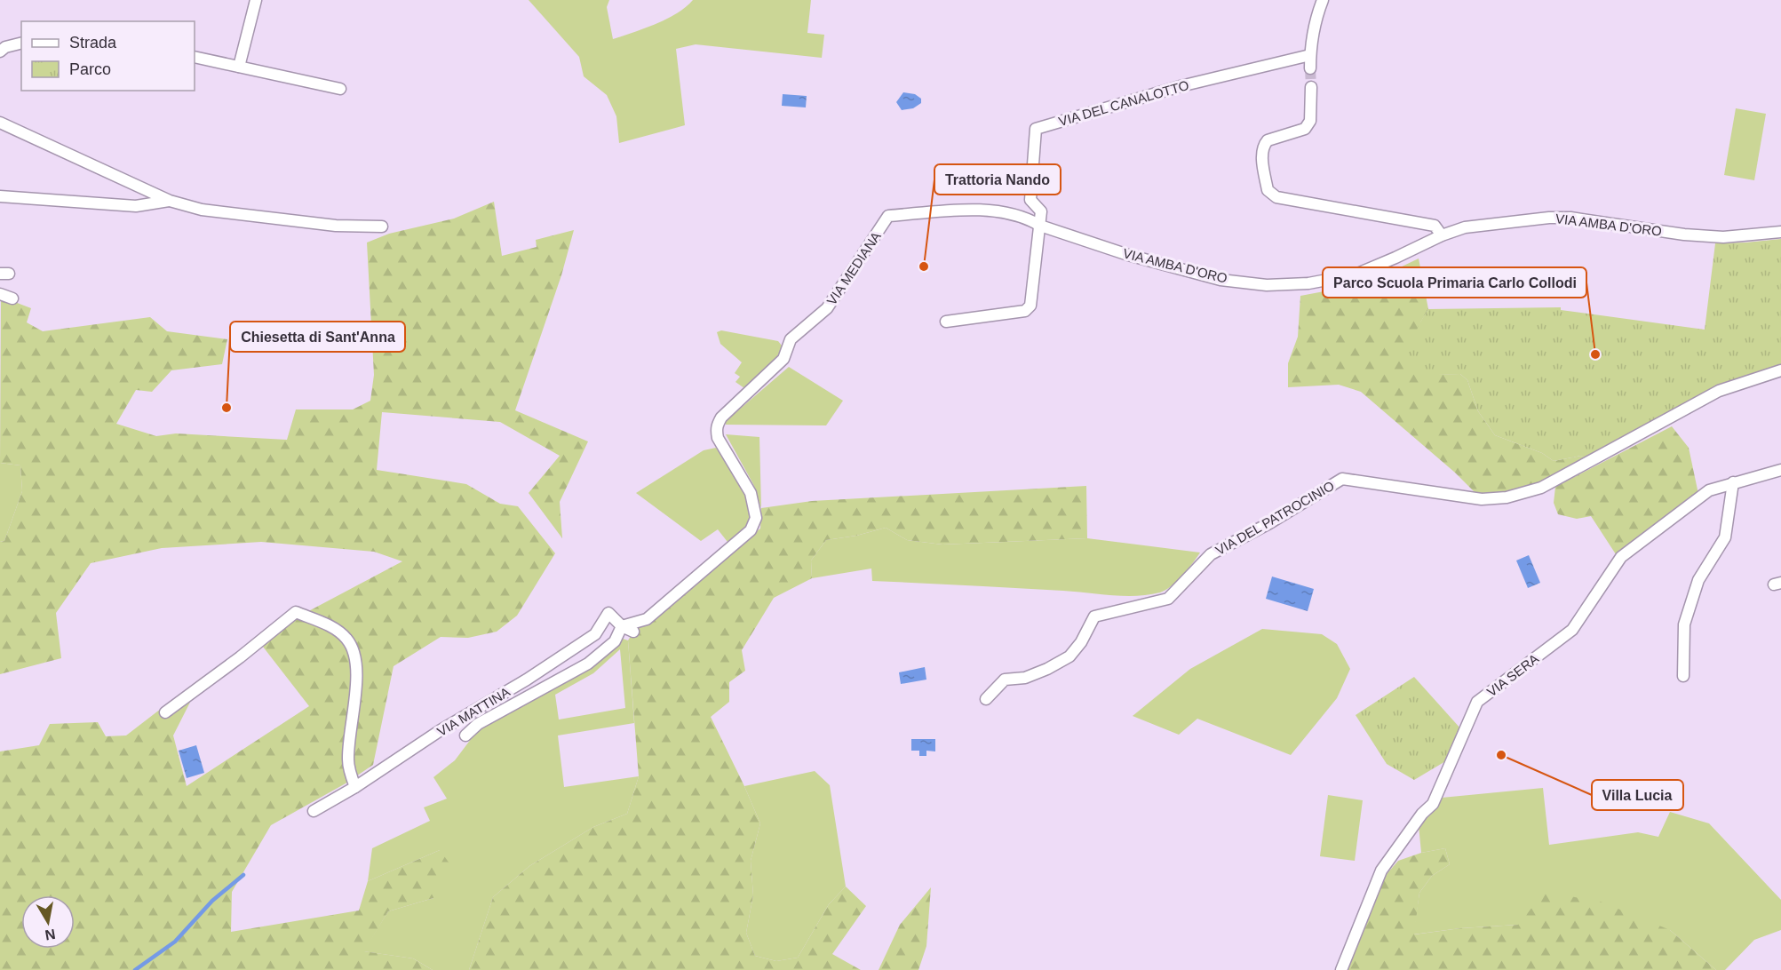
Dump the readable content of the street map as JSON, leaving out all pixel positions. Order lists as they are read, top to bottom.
{
  "streets": {
    "street": [
      "VIA DEL CANALOTTO",
      "VIA AMBA D'ORO",
      "VIA MEDIANA",
      "VIA DEL PATROCINIO",
      "VIA SERA",
      "VIA MATTINA"
    ]
  },
  "crossings": [
    ["VIA DEL CANALOTTO", "VIA AMBA D'ORO"],
    ["VIA AMBA D'ORO", "VIA MEDIANA"],
    ["VIA MEDIANA", "VIA MATTINA"]
  ],
  "places": [
    "Trattoria Nando",
    "Parco Scuola Primaria Carlo Collodi",
    "Chiesetta di Sant'Anna",
    "Villa Lucia"
  ],
  "legend": ["Strada", "Parco"],
  "north": "bottom"
}
